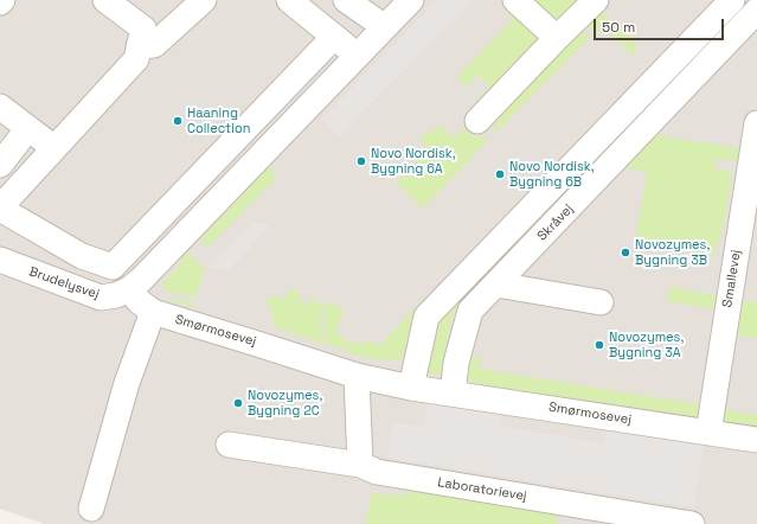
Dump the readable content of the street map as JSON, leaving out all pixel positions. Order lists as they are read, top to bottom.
{
  "streets": {
    "street": [
      "Skråvej",
      "Smallevej",
      "Brudelysvej",
      "Smørmosevej",
      "Laboratorievej"
    ]
  },
  "crossings": [
    ["Skråvej", "Smørmosevej"],
    ["Smallevej", "Smørmosevej"],
    ["Brudelysvej", "Smørmosevej"]
  ],
  "places": [
    "Haaning Collection",
    "Novo Nordisk, Bygning 6A",
    "Novo Nordisk, Bygning 6B",
    "Novozymes, Bygning 3B",
    "Novozymes, Bygning 3A",
    "Novozymes, Bygning 2C"
  ],
  "scale_bar": "50 m"
}
